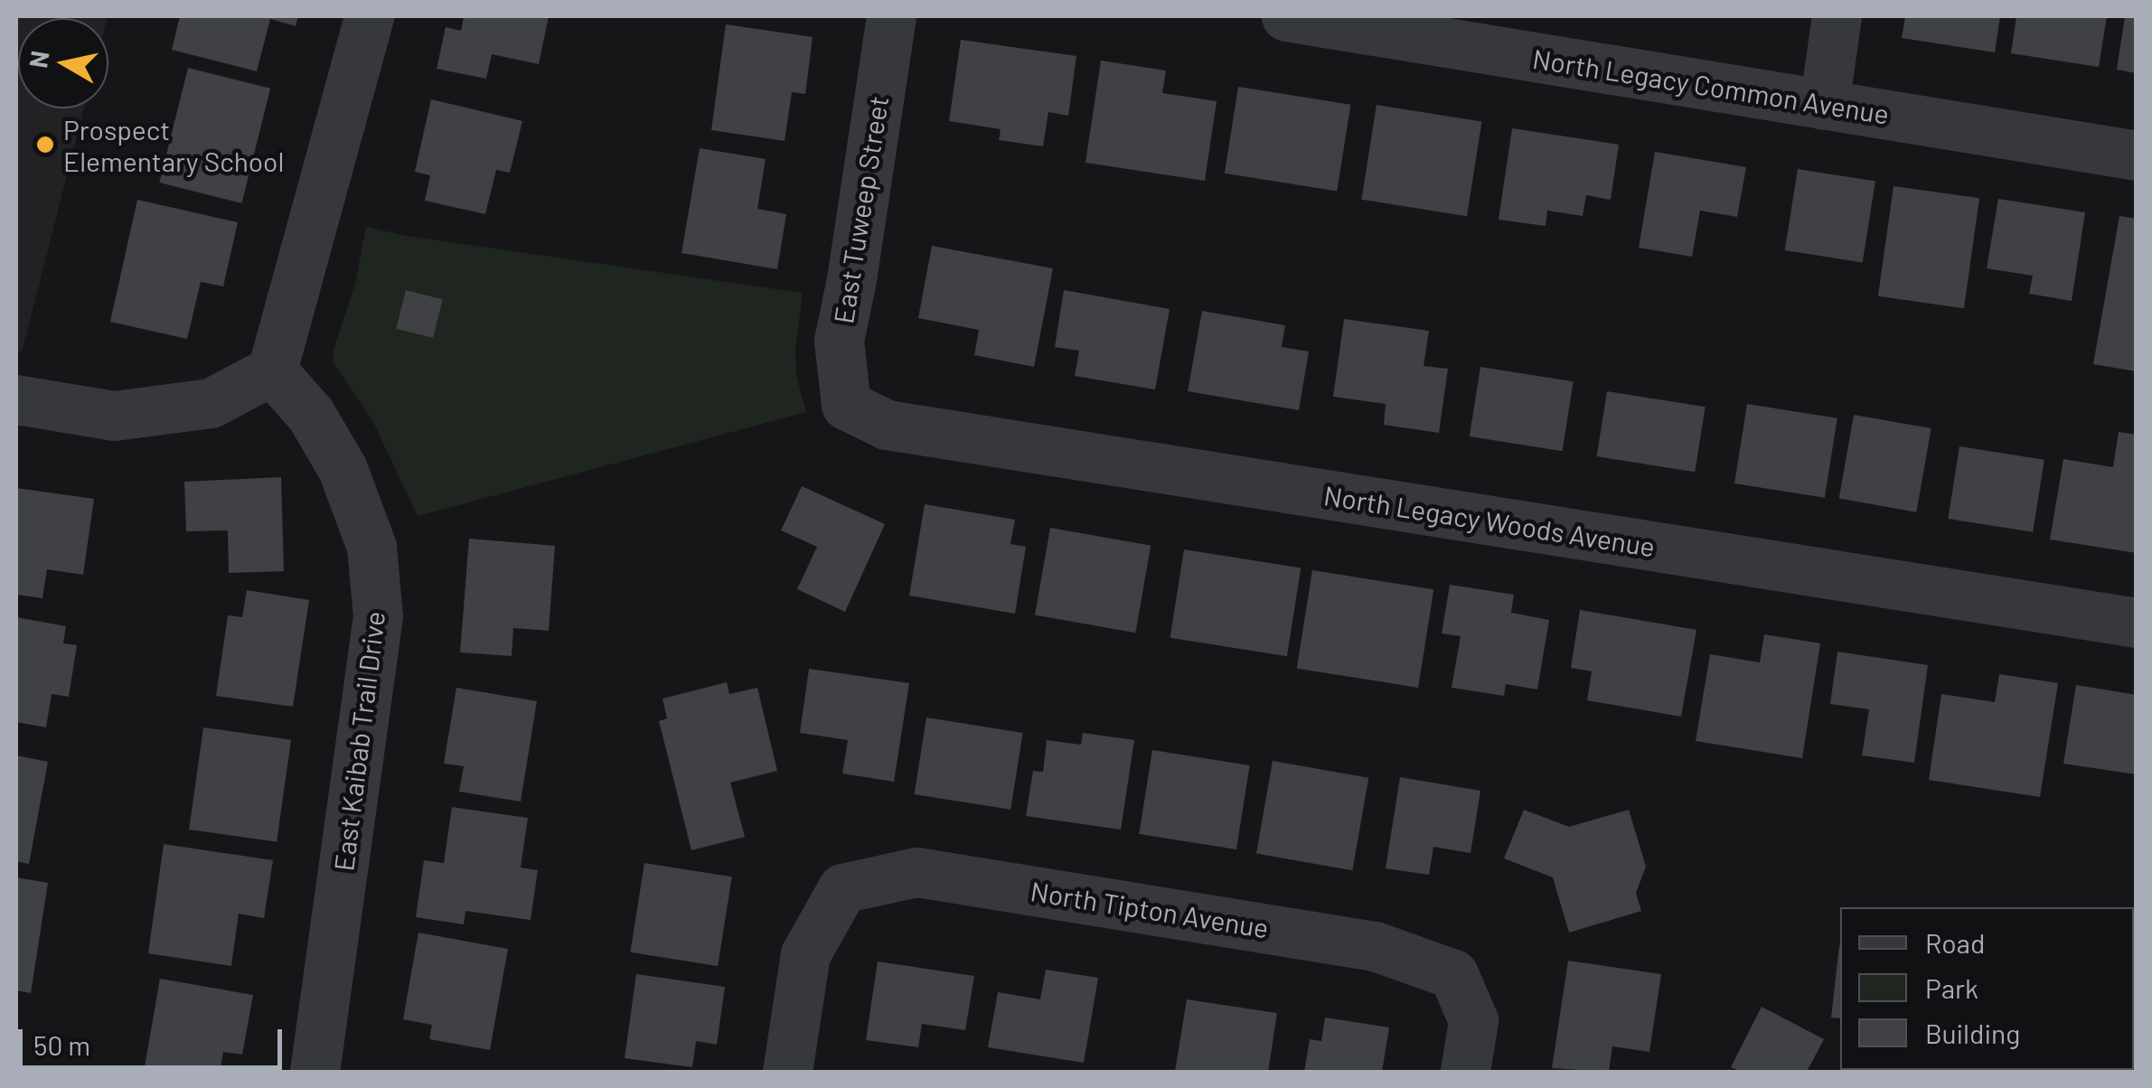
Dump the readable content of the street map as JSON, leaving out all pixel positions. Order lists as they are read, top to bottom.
{
  "streets": {
    "street": [
      "North Legacy Common Avenue",
      "East Tuweep Street",
      "North Legacy Woods Avenue",
      "East Kaibab Trail Drive",
      "North Tipton Avenue"
    ]
  },
  "crossings": [
    ["East Tuweep Street", "North Legacy Woods Avenue"]
  ],
  "places": ["Prospect Elementary School"],
  "legend": ["Road", "Park", "Building"],
  "scale_bar": "50 m",
  "north": "left"
}
